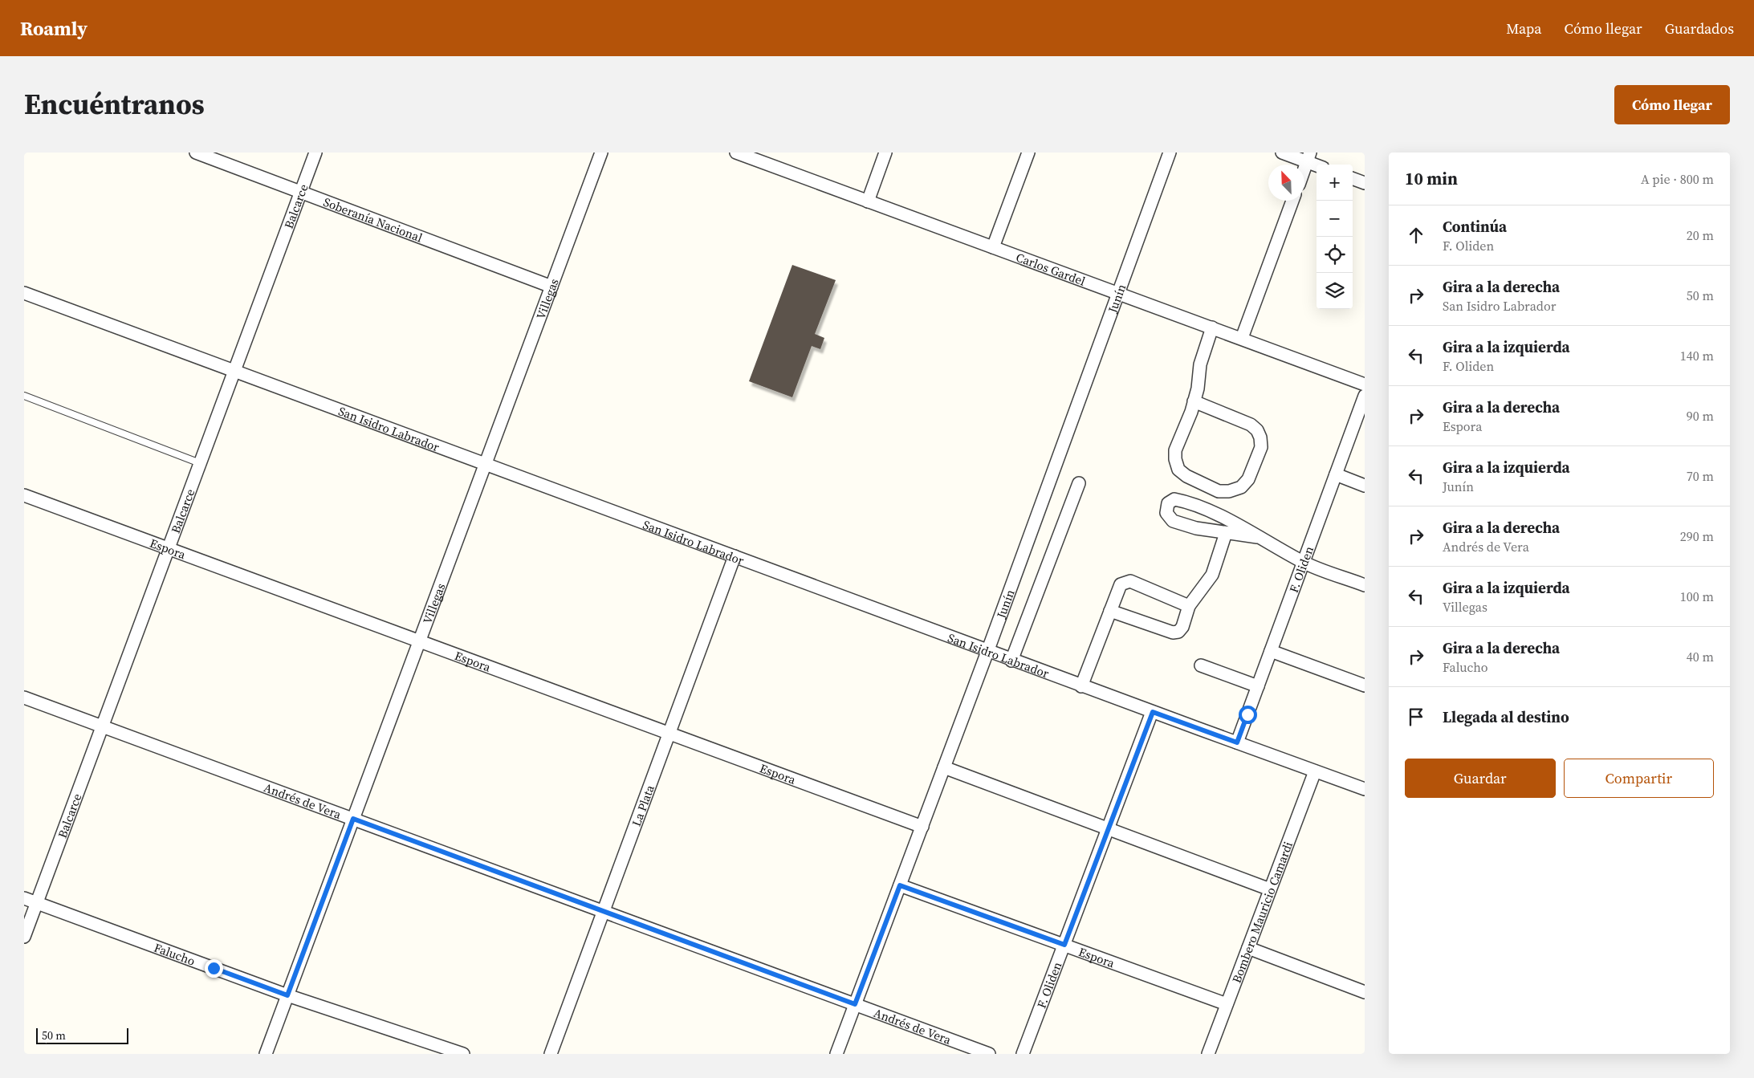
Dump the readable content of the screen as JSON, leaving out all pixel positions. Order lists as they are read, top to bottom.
{
  "streets": {
    "street": [
      "Balcarce",
      "Soberanía Nacional",
      "Carlos Gardel",
      "Villegas",
      "Junín",
      "San Isidro Labrador",
      "Espora",
      "F. Oliden",
      "Andrés de Vera",
      "La Plata",
      "Bombero Mauricio Camardi",
      "Falucho"
    ]
  },
  "crossings": [
    ["Balcarce", "Soberanía Nacional"],
    ["Balcarce", "San Isidro Labrador"],
    ["Balcarce", "Espora"],
    ["Balcarce", "Andrés de Vera"],
    ["Balcarce", "Falucho"],
    ["Soberanía Nacional", "Villegas"],
    ["Carlos Gardel", "Junín"],
    ["Villegas", "San Isidro Labrador"],
    ["Villegas", "Espora"],
    ["Villegas", "Andrés de Vera"],
    ["Villegas", "Falucho"],
    ["Junín", "San Isidro Labrador"],
    ["Junín", "Espora"],
    ["Junín", "Andrés de Vera"],
    ["San Isidro Labrador", "F. Oliden"],
    ["San Isidro Labrador", "La Plata"],
    ["San Isidro Labrador", "Bombero Mauricio Camardi"],
    ["Espora", "F. Oliden"],
    ["Espora", "La Plata"],
    ["Espora", "Bombero Mauricio Camardi"],
    ["Andrés de Vera", "La Plata"]
  ],
  "scale_bar": "50 m",
  "north": "top left",
  "page": {
    "header": "Roamly",
    "nav": ["Mapa", "Cómo llegar", "Guardados"],
    "title": "Encuéntranos",
    "buttons": [
      "Cómo llegar",
      ["Guardar", "Compartir"]
    ],
    "heading": ["10 min", "A pie · 800 m"],
    "map_buttons": ["+", "−"],
    "list": [
      ["Continúa", "F. Oliden", "20 m"],
      ["Gira a la derecha", "San Isidro Labrador", "50 m"],
      ["Gira a la izquierda", "F. Oliden", "140 m"],
      ["Gira a la derecha", "Espora", "90 m"],
      ["Gira a la izquierda", "Junín", "70 m"],
      ["Gira a la derecha", "Andrés de Vera", "290 m"],
      ["Gira a la izquierda", "Villegas", "100 m"],
      ["Gira a la derecha", "Falucho", "40 m"],
      "Llegada al destino"
    ],
    "scale": "50 m"
  }
}
